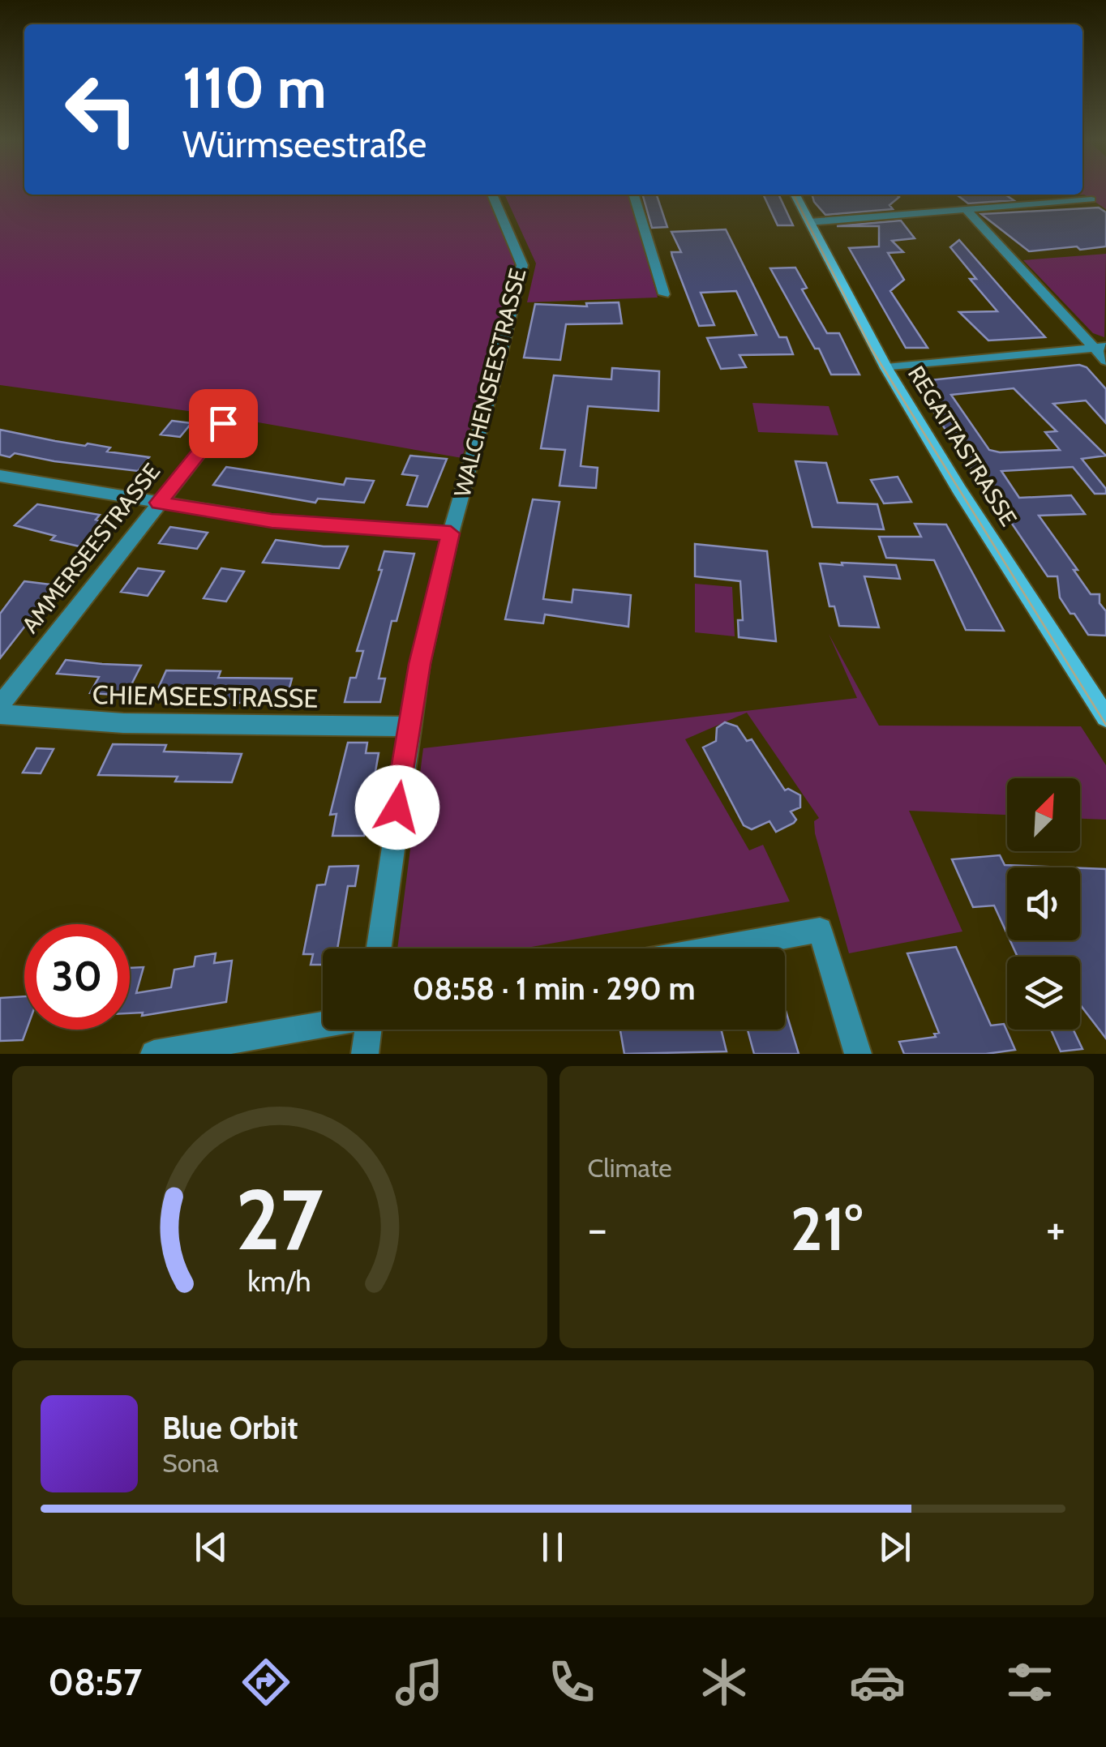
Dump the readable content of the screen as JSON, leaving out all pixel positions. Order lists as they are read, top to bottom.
{
  "streets": {
    "main road": ["REGATTASTRASSE"],
    "street": ["WALCHENSEESTRASSE", "AMMERSEESTRASSE", "CHIEMSEESTRASSE"]
  },
  "crossings": [
    ["WALCHENSEESTRASSE", "CHIEMSEESTRASSE"]
  ],
  "north": "top right",
  "page": {
    "turn": ["110 m", "Würmseestraße"],
    "limit": "30",
    "trip": "08:58 · 1 min · 290 m",
    "tile": "Climate",
    "heat": ["−", "21°", "+"],
    "song": ["Blue Orbit", "Sona"],
    "tabs": "08:57",
    "gauge": ["27", "km/h"]
  }
}
